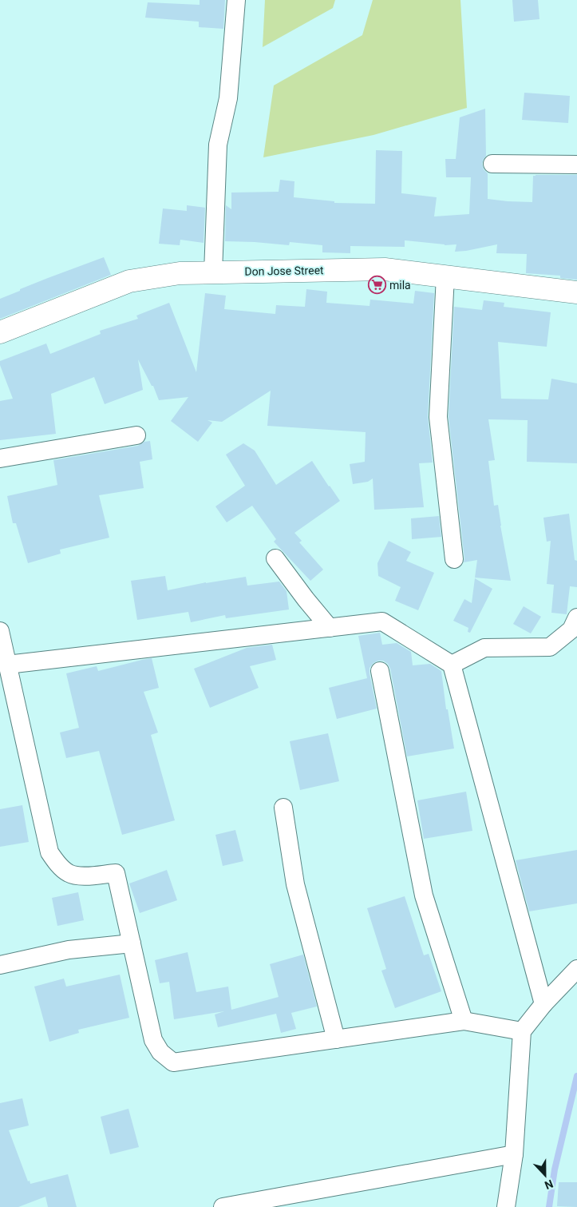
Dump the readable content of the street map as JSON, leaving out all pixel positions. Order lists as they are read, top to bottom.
{
  "streets": {
    "street": ["Don Jose Street"]
  },
  "places": {
    "supermarket": ["mila"]
  },
  "north": "bottom"
}
